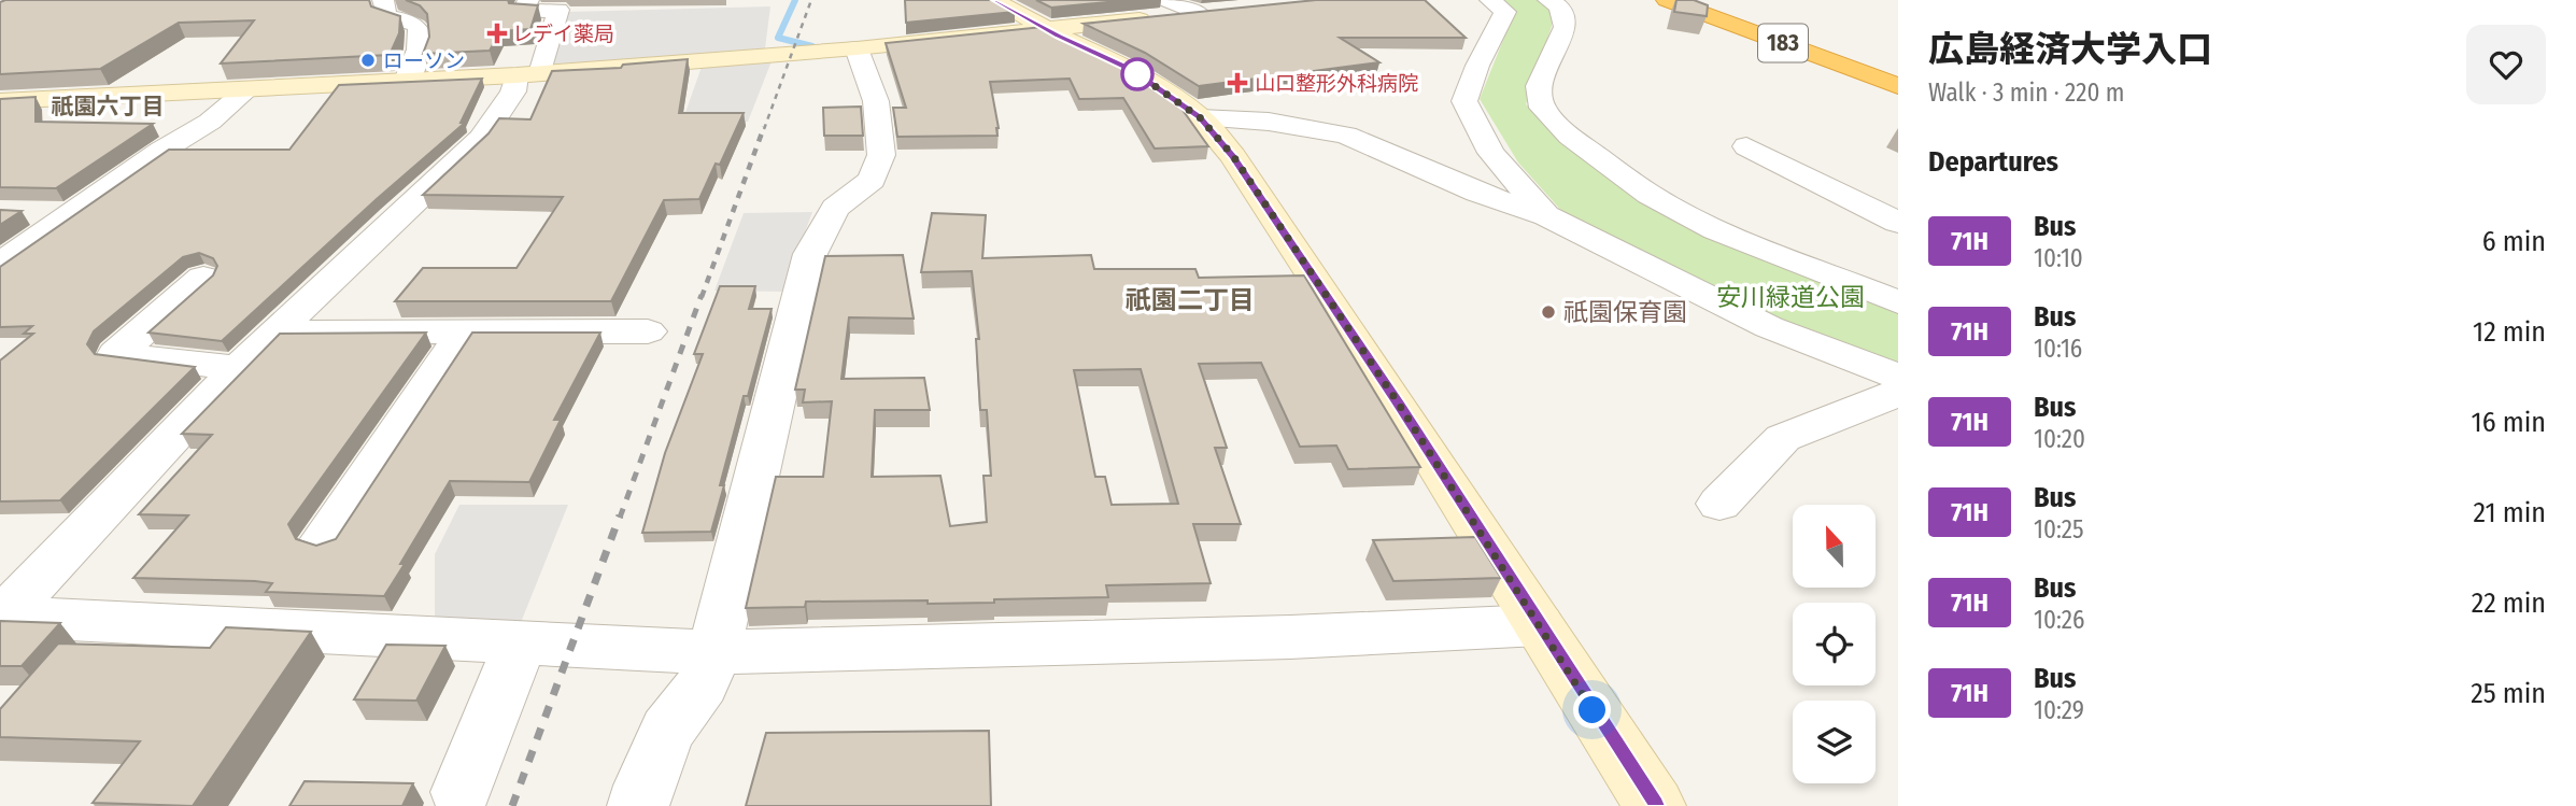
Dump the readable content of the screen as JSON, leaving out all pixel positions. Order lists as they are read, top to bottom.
{
  "streets": {
    "highway": ["183"]
  },
  "districts": ["祇園六丁目", "祇園二丁目"],
  "parks": ["安川緑道公園"],
  "places": {
    "health": ["レデイ薬局", "山口整形外科病院"],
    "other": ["ローソン", "祇園保育園"]
  },
  "lines": ["bus line 71H"],
  "north": "top",
  "page": {
    "heading": [
      ["広島経済大学入口", "Walk · 3 min · 220 m"],
      "Departures"
    ],
    "list": [
      {
        "mark": "71H",
        "name": "Bus",
        "note": "10:10",
        "value": "6 min"
      },
      {
        "mark": "71H",
        "name": "Bus",
        "note": "10:16",
        "value": "12 min"
      },
      {
        "mark": "71H",
        "name": "Bus",
        "note": "10:20",
        "value": "16 min"
      },
      {
        "mark": "71H",
        "name": "Bus",
        "note": "10:25",
        "value": "21 min"
      },
      {
        "mark": "71H",
        "name": "Bus",
        "note": "10:26",
        "value": "22 min"
      },
      {
        "mark": "71H",
        "name": "Bus",
        "note": "10:29",
        "value": "25 min"
      }
    ]
  }
}
